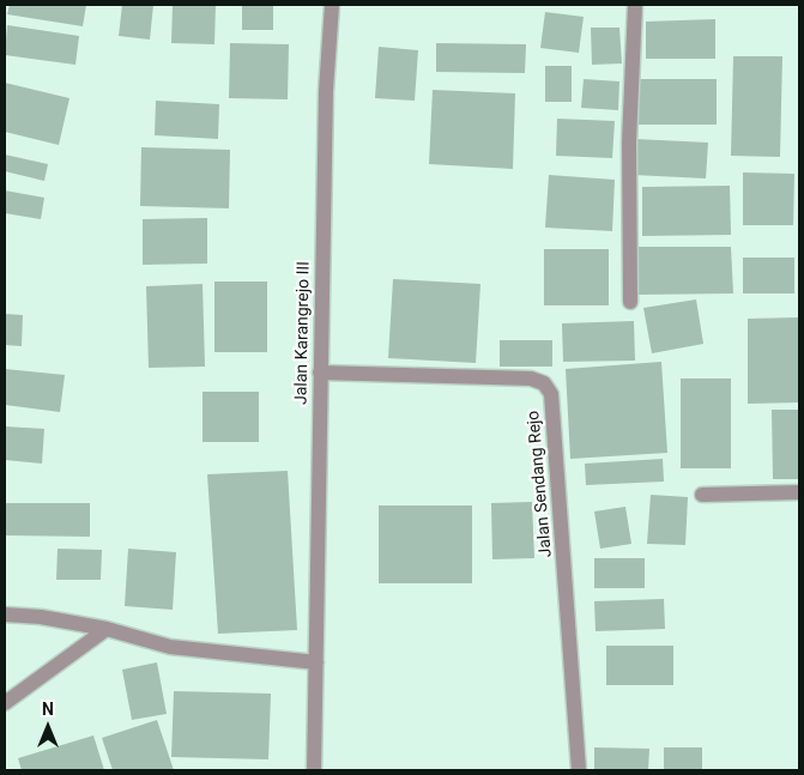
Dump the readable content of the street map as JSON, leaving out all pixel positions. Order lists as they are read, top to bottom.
{
  "streets": {
    "street": ["Jalan Karangrejo III", "Jalan Sendang Rejo"]
  },
  "crossings": [
    ["Jalan Karangrejo III", "Jalan Sendang Rejo"]
  ],
  "north": "top"
}
